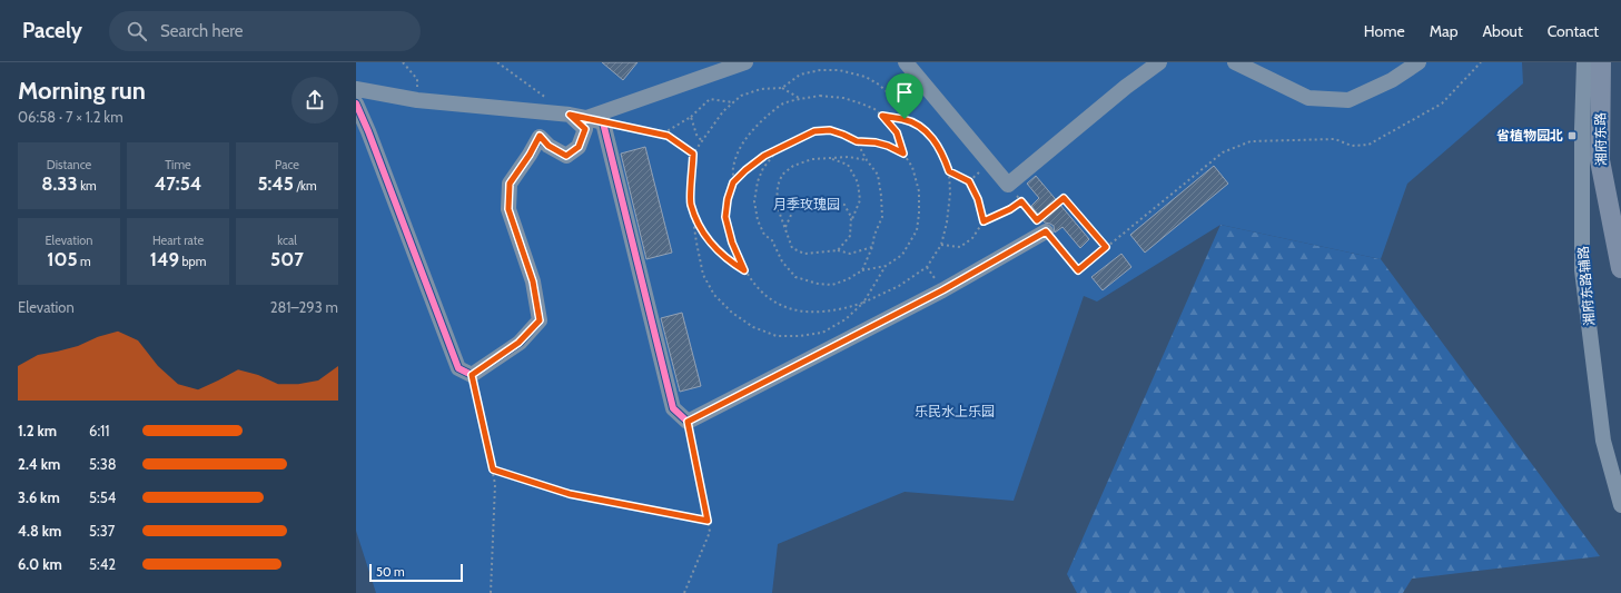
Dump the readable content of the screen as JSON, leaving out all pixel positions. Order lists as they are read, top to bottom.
{
  "streets": {
    "main road": ["湘府东路"],
    "street": ["湘府东路辅路"]
  },
  "parks": ["月季玫瑰园", "乐民水上乐园"],
  "places": {
    "transit": ["省植物园北"]
  },
  "scale_bar": "50 m",
  "page": {
    "header": "Pacely",
    "search": "Search here",
    "nav": [
      "Home",
      "Map",
      "About",
      "Contact"
    ],
    "heading": ["Morning run", "06:58 · 7 × 1.2 km"],
    "stats": [
      ["Distance", "8.33 km"],
      ["Time", "47:54"],
      ["Pace", "5:45 /km"],
      ["Elevation", "105 m"],
      ["Heart rate", "149 bpm"],
      ["kcal", "507"]
    ],
    "chart": ["Elevation", "281–293 m"],
    "list": [
      {
        "name": "1.2 km",
        "note": "6:11"
      },
      {
        "name": "2.4 km",
        "note": "5:38"
      },
      {
        "name": "3.6 km",
        "note": "5:54"
      },
      {
        "name": "4.8 km",
        "note": "5:37"
      },
      {
        "name": "6.0 km",
        "note": "5:42"
      }
    ],
    "scale": "50 m"
  }
}
